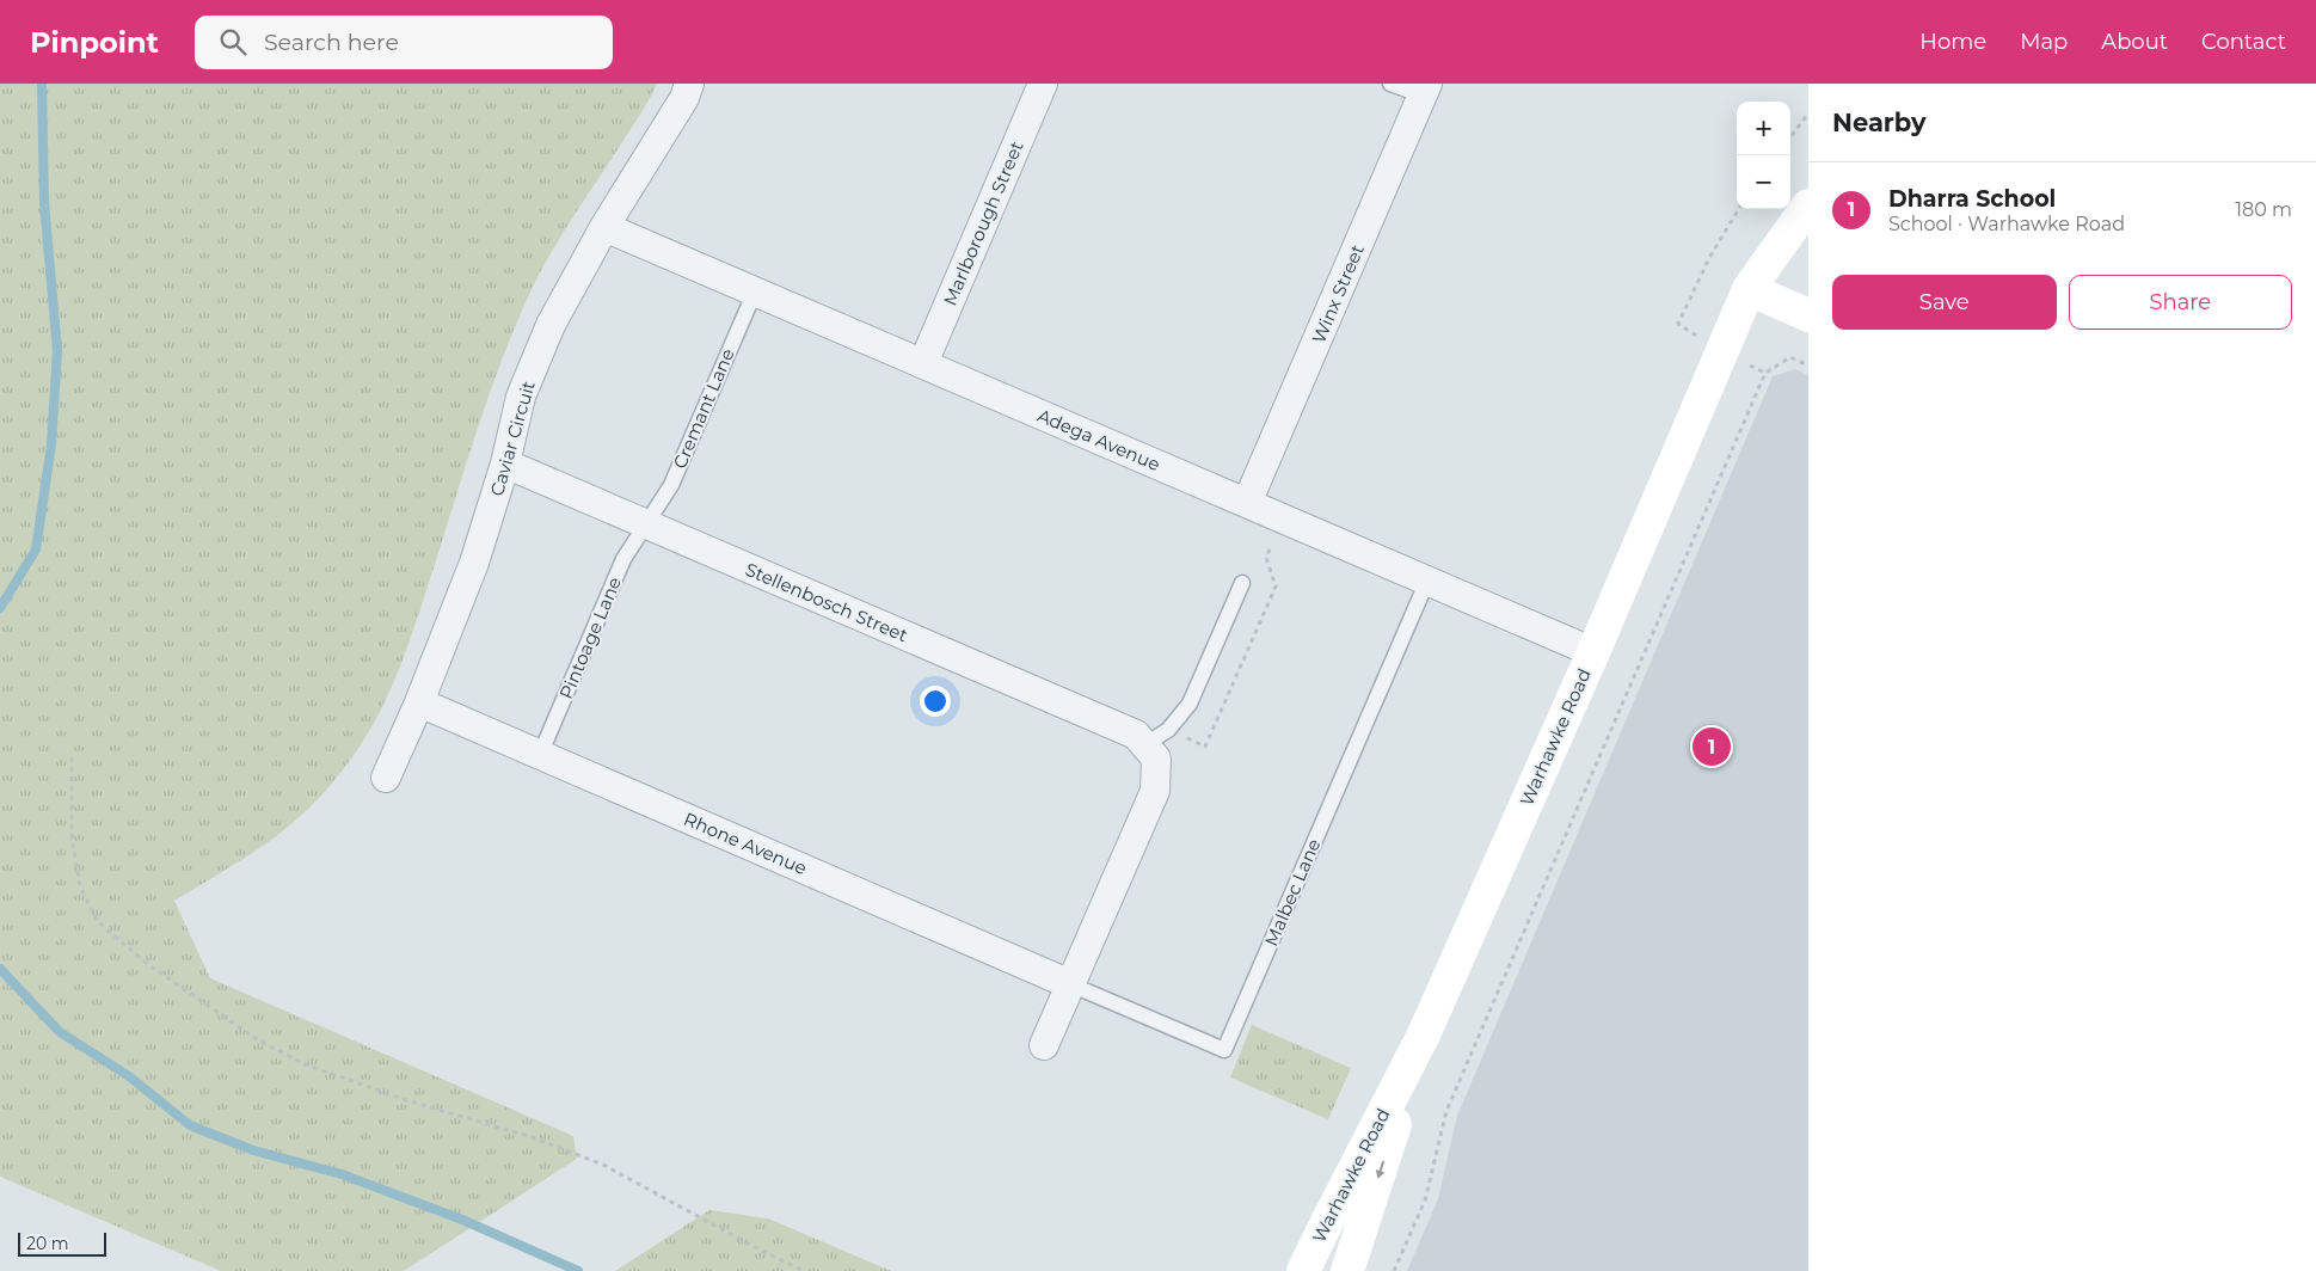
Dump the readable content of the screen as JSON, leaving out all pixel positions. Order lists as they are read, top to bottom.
{
  "streets": {
    "street": [
      "Marlborough Street",
      "Winx Street",
      "Caviar Circuit",
      "Adega Avenue",
      "Stellenbosch Street",
      "Warhawke Road",
      "Rhone Avenue"
    ],
    "lane": ["Cremant Lane", "Pintoage Lane", "Malbec Lane"]
  },
  "crossings": [
    ["Marlborough Street", "Adega Avenue"],
    ["Winx Street", "Adega Avenue"],
    ["Cremant Lane", "Adega Avenue"],
    ["Cremant Lane", "Stellenbosch Street"],
    ["Cremant Lane", "Pintoage Lane"],
    ["Caviar Circuit", "Adega Avenue"],
    ["Caviar Circuit", "Stellenbosch Street"],
    ["Caviar Circuit", "Rhone Avenue"],
    ["Adega Avenue", "Warhawke Road"],
    ["Adega Avenue", "Malbec Lane"],
    ["Stellenbosch Street", "Pintoage Lane"],
    ["Pintoage Lane", "Rhone Avenue"],
    ["Rhone Avenue", "Malbec Lane"]
  ],
  "scale_bar": "20 m",
  "page": {
    "header": "Pinpoint",
    "search": "Search here",
    "nav": [
      "Home",
      "Map",
      "About",
      "Contact"
    ],
    "heading": "Nearby",
    "map_buttons": ["+", "−"],
    "list": [
      {
        "mark": "1",
        "name": "Dharra School",
        "note": "School · Warhawke Road",
        "value": "180 m"
      }
    ],
    "buttons": ["Save", "Share"],
    "pins": "1",
    "scale": "20 m"
  }
}
